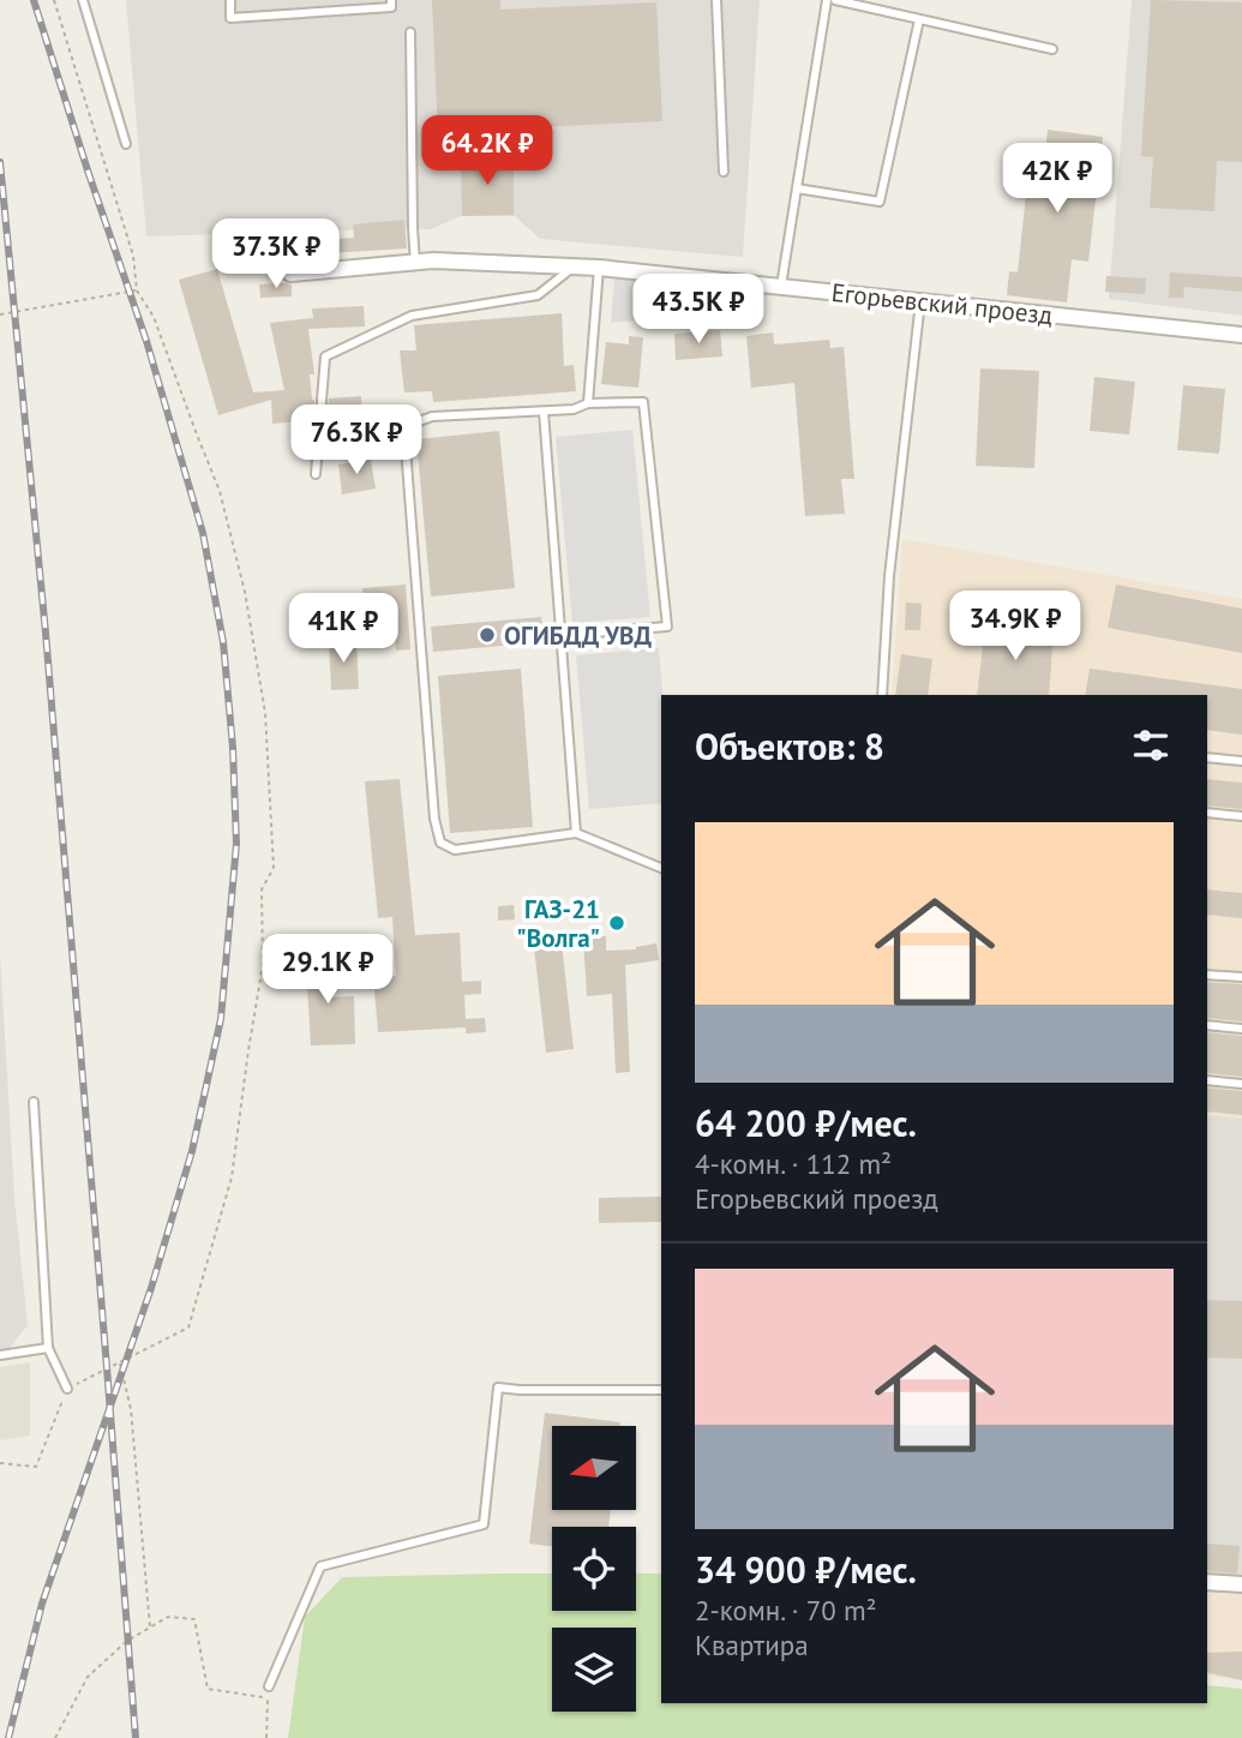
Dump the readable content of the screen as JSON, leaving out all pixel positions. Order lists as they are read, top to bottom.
{
  "streets": {
    "street": ["Егорьевский проезд"]
  },
  "places": ["ОГИБДД УВД", "ГАЗ-21 \"Волга\""],
  "north": "left",
  "page": {
    "price": [
      "64.2K ₽",
      "42K ₽",
      "37.3K ₽",
      "43.5K ₽",
      "76.3K ₽",
      "34.9K ₽",
      "41K ₽",
      "29.1K ₽"
    ],
    "heading": "Объектов: 8",
    "list": [
      {
        "name": "64 200 ₽/мес.",
        "note": "4-комн. · 112 m² · Егорьевский проезд"
      },
      {
        "name": "34 900 ₽/мес.",
        "note": "2-комн. · 70 m² · Квартира"
      }
    ]
  }
}
